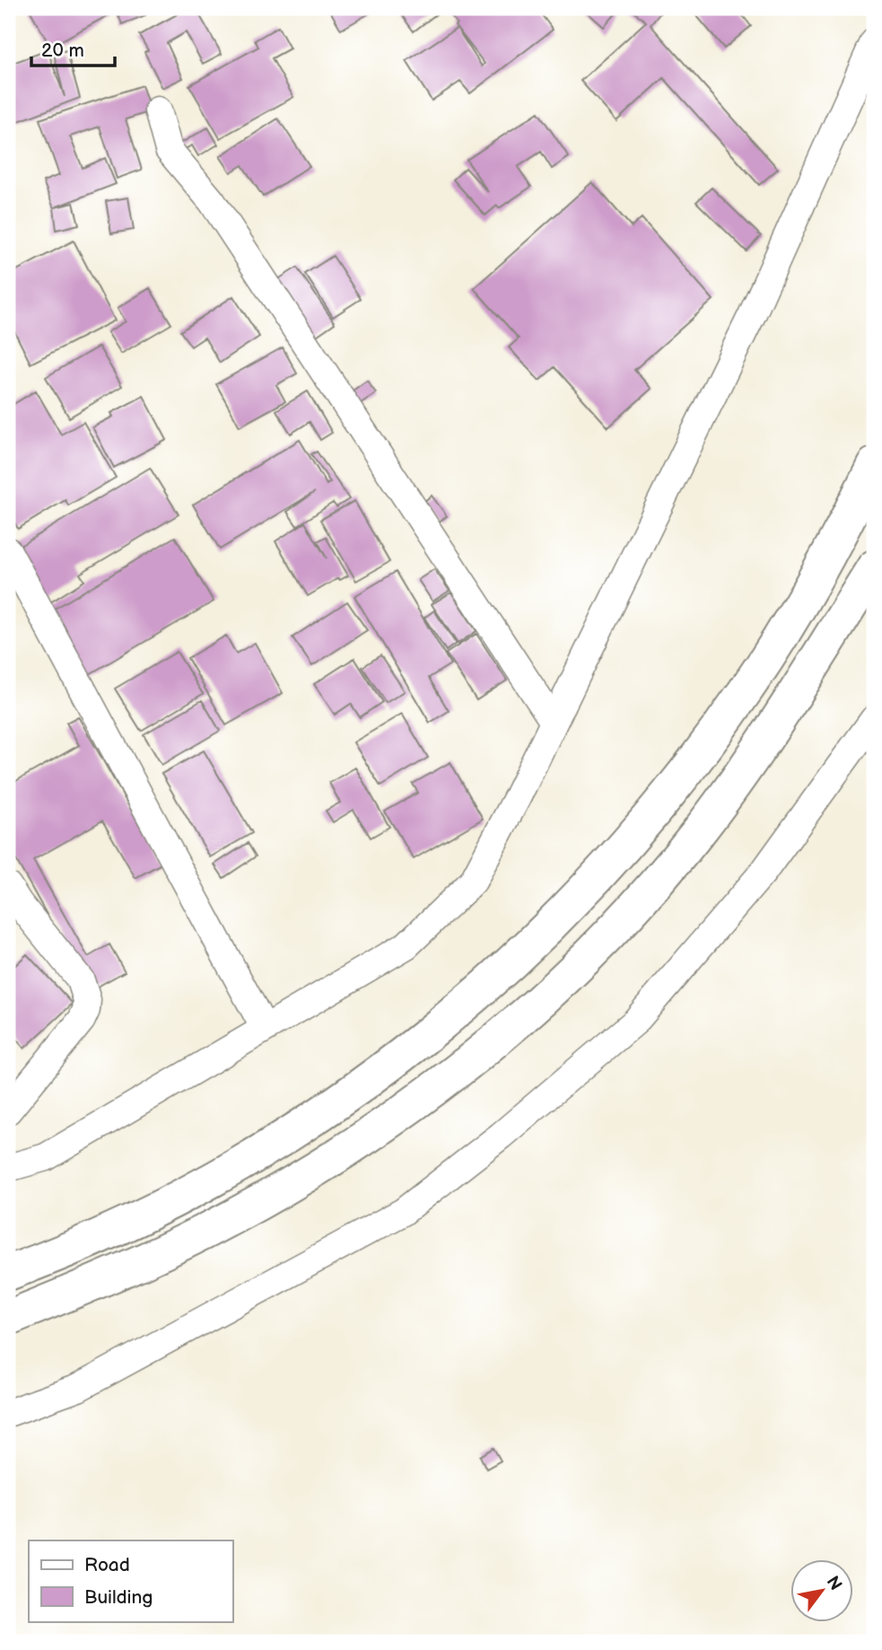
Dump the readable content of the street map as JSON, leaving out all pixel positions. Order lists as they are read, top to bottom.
{
  "legend": ["Road", "Building"],
  "scale_bar": "20 m",
  "north": "top right"
}
